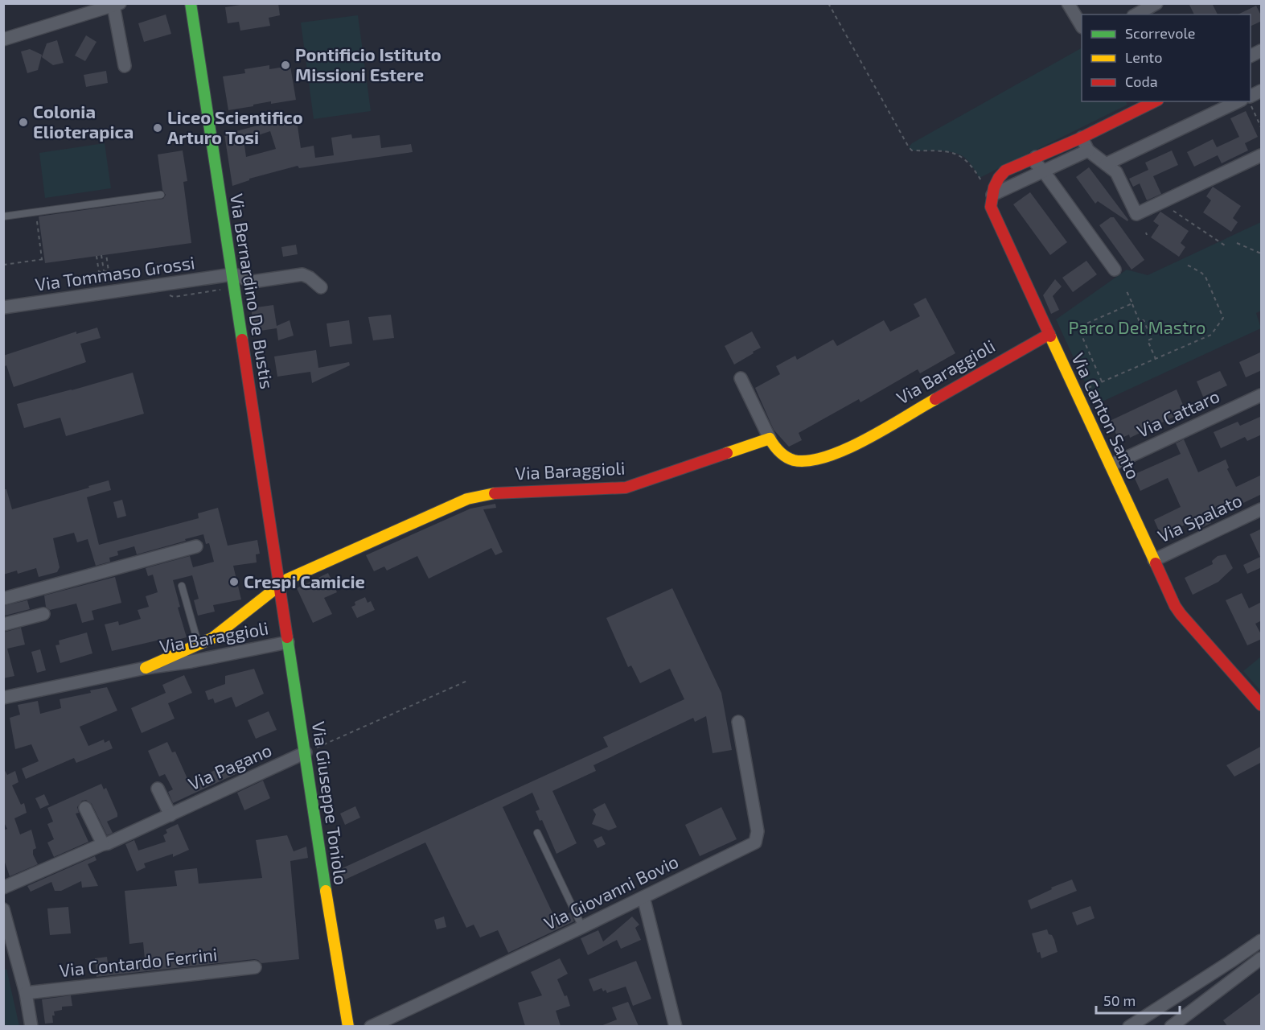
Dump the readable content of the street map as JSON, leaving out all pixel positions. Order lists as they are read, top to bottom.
{
  "streets": {
    "street": [
      "Via Tommaso Grossi",
      "Via Bernardino De Bustis",
      "Via Baraggioli",
      "Via Cattaro",
      "Via Canton Santo",
      "Via Spalato",
      "Via Pagano",
      "Via Giuseppe Toniolo",
      "Via Giovanni Bovio",
      "Via Contardo Ferrini"
    ]
  },
  "crossings": [
    ["Via Tommaso Grossi", "Via Bernardino De Bustis"],
    ["Via Bernardino De Bustis", "Via Baraggioli"],
    ["Via Bernardino De Bustis", "Via Giuseppe Toniolo"],
    ["Via Baraggioli", "Via Canton Santo"],
    ["Via Baraggioli", "Via Giuseppe Toniolo"],
    ["Via Cattaro", "Via Canton Santo"],
    ["Via Canton Santo", "Via Spalato"],
    ["Via Pagano", "Via Giuseppe Toniolo"]
  ],
  "parks": ["Parco Del Mastro"],
  "places": [
    "Pontificio Istituto Missioni Estere",
    "Colonia Elioterapica",
    "Liceo Scientifico Arturo Tosi",
    "Crespi Camicie"
  ],
  "legend": ["Scorrevole", "Lento", "Coda"],
  "scale_bar": "50 m"
}
